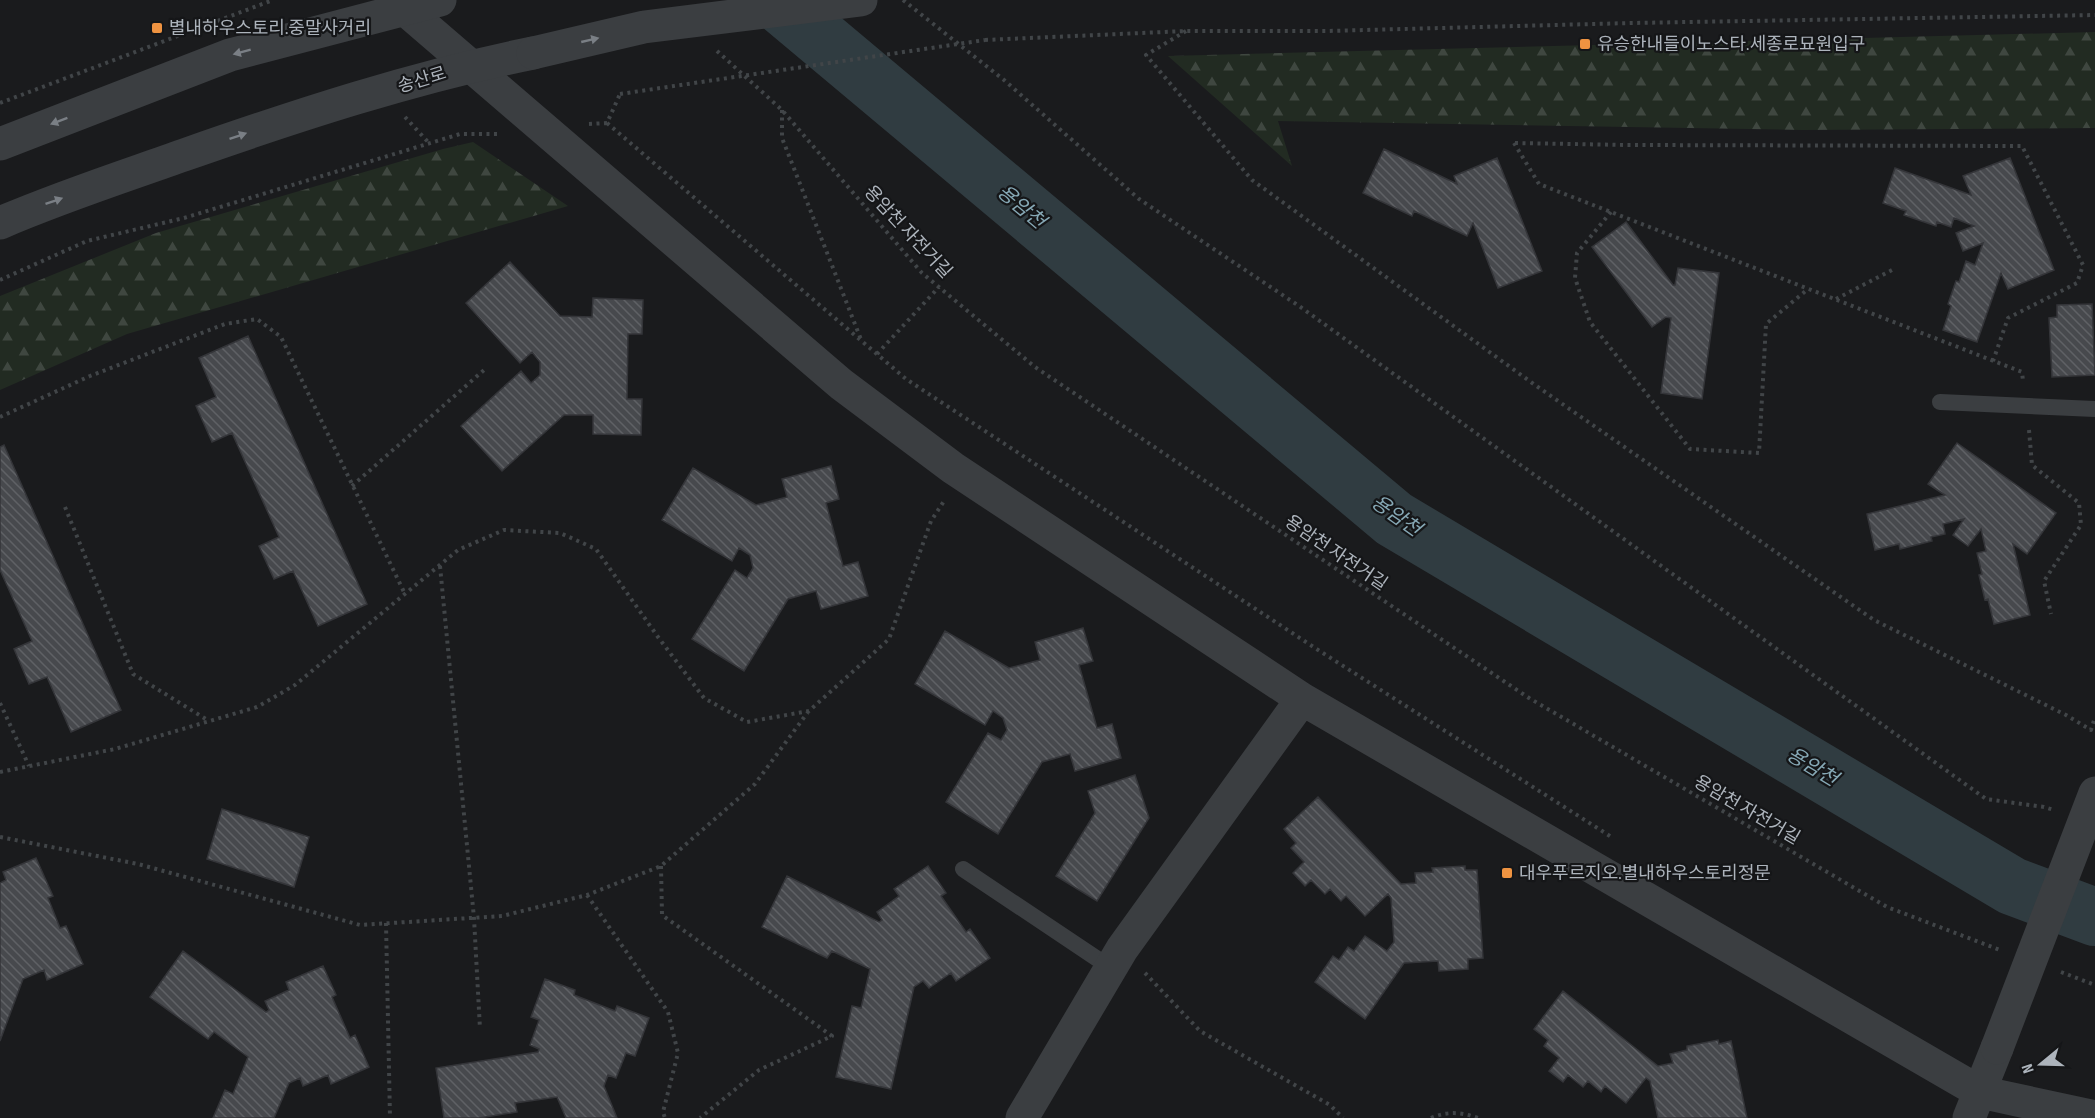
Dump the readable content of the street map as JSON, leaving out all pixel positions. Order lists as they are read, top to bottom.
{
  "streets": {
    "street": ["송산로"],
    "path": ["용암천 자전거길"]
  },
  "water": ["용암천"],
  "places": {
    "transit": ["별내하우스토리.중말사거리", "유승한내들이노스타.세종로묘원입구", "대우푸르지오.별내하우스토리정문"]
  },
  "north": "left"
}
